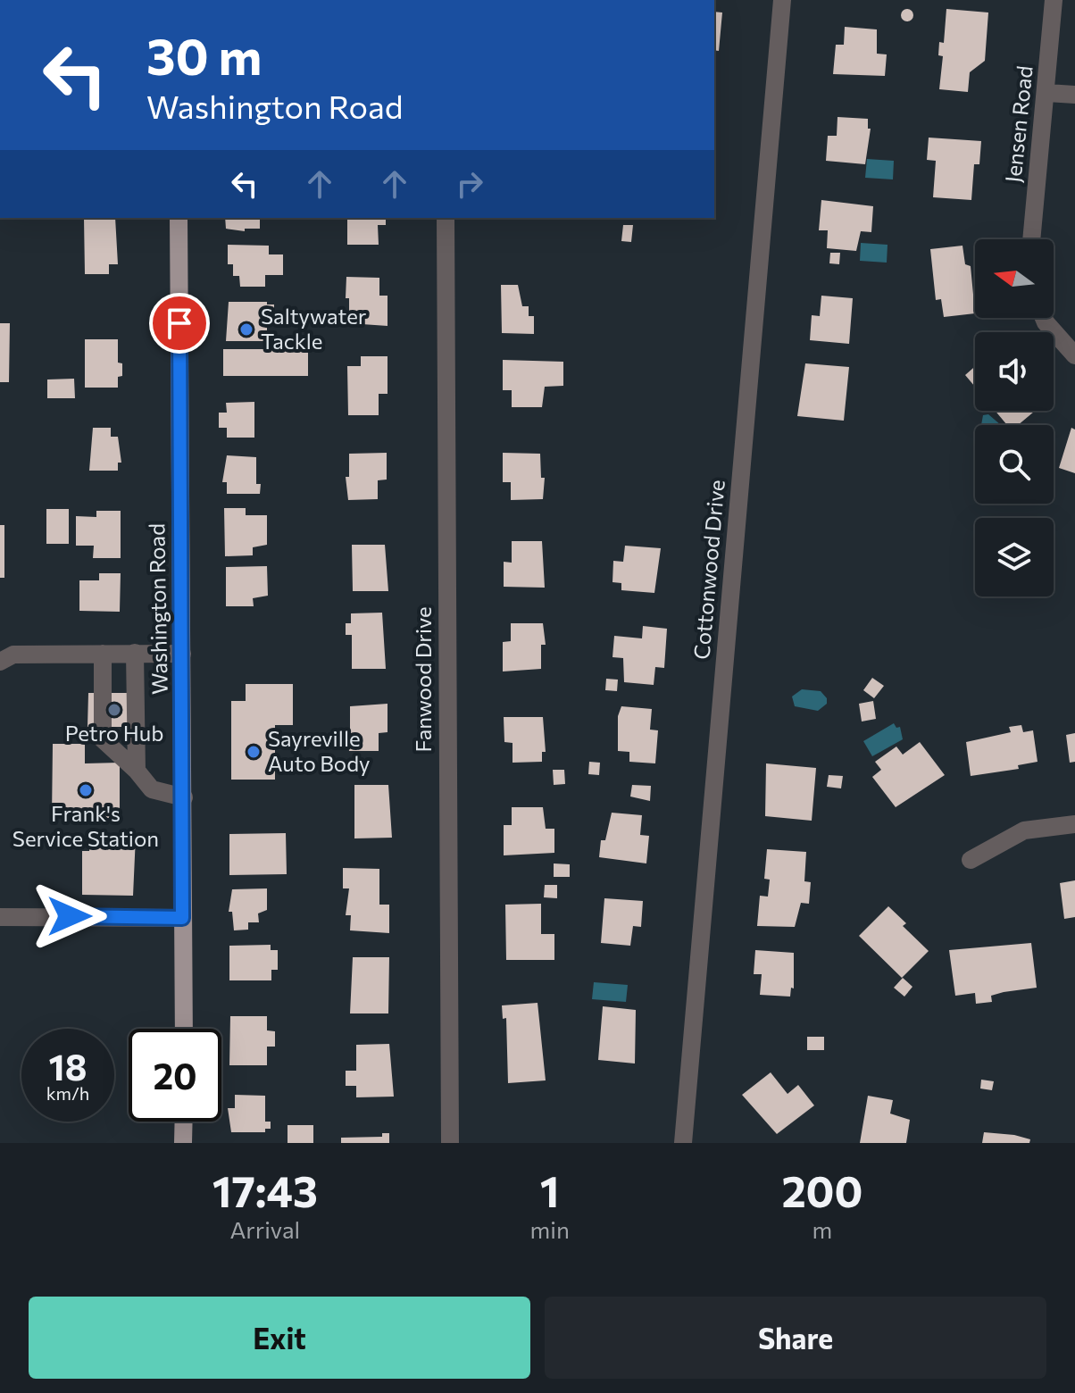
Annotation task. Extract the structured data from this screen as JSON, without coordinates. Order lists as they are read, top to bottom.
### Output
{
  "streets": {
    "main road": ["Washington Road"],
    "street": ["Jensen Road", "Cottonwood Drive", "Fanwood Drive"]
  },
  "places": [
    "Saltywater Tackle",
    "Petro Hub",
    "Sayreville Auto Body",
    "Frank's Service Station"
  ],
  "north": "left",
  "page": {
    "turn": ["30 m", "Washington Road"],
    "speed": "18 km/h",
    "limit": "20",
    "eta": [
      "17:43",
      "Arrival",
      "1",
      "min",
      "200",
      "m"
    ],
    "buttons": ["Exit", "Share"]
  }
}
